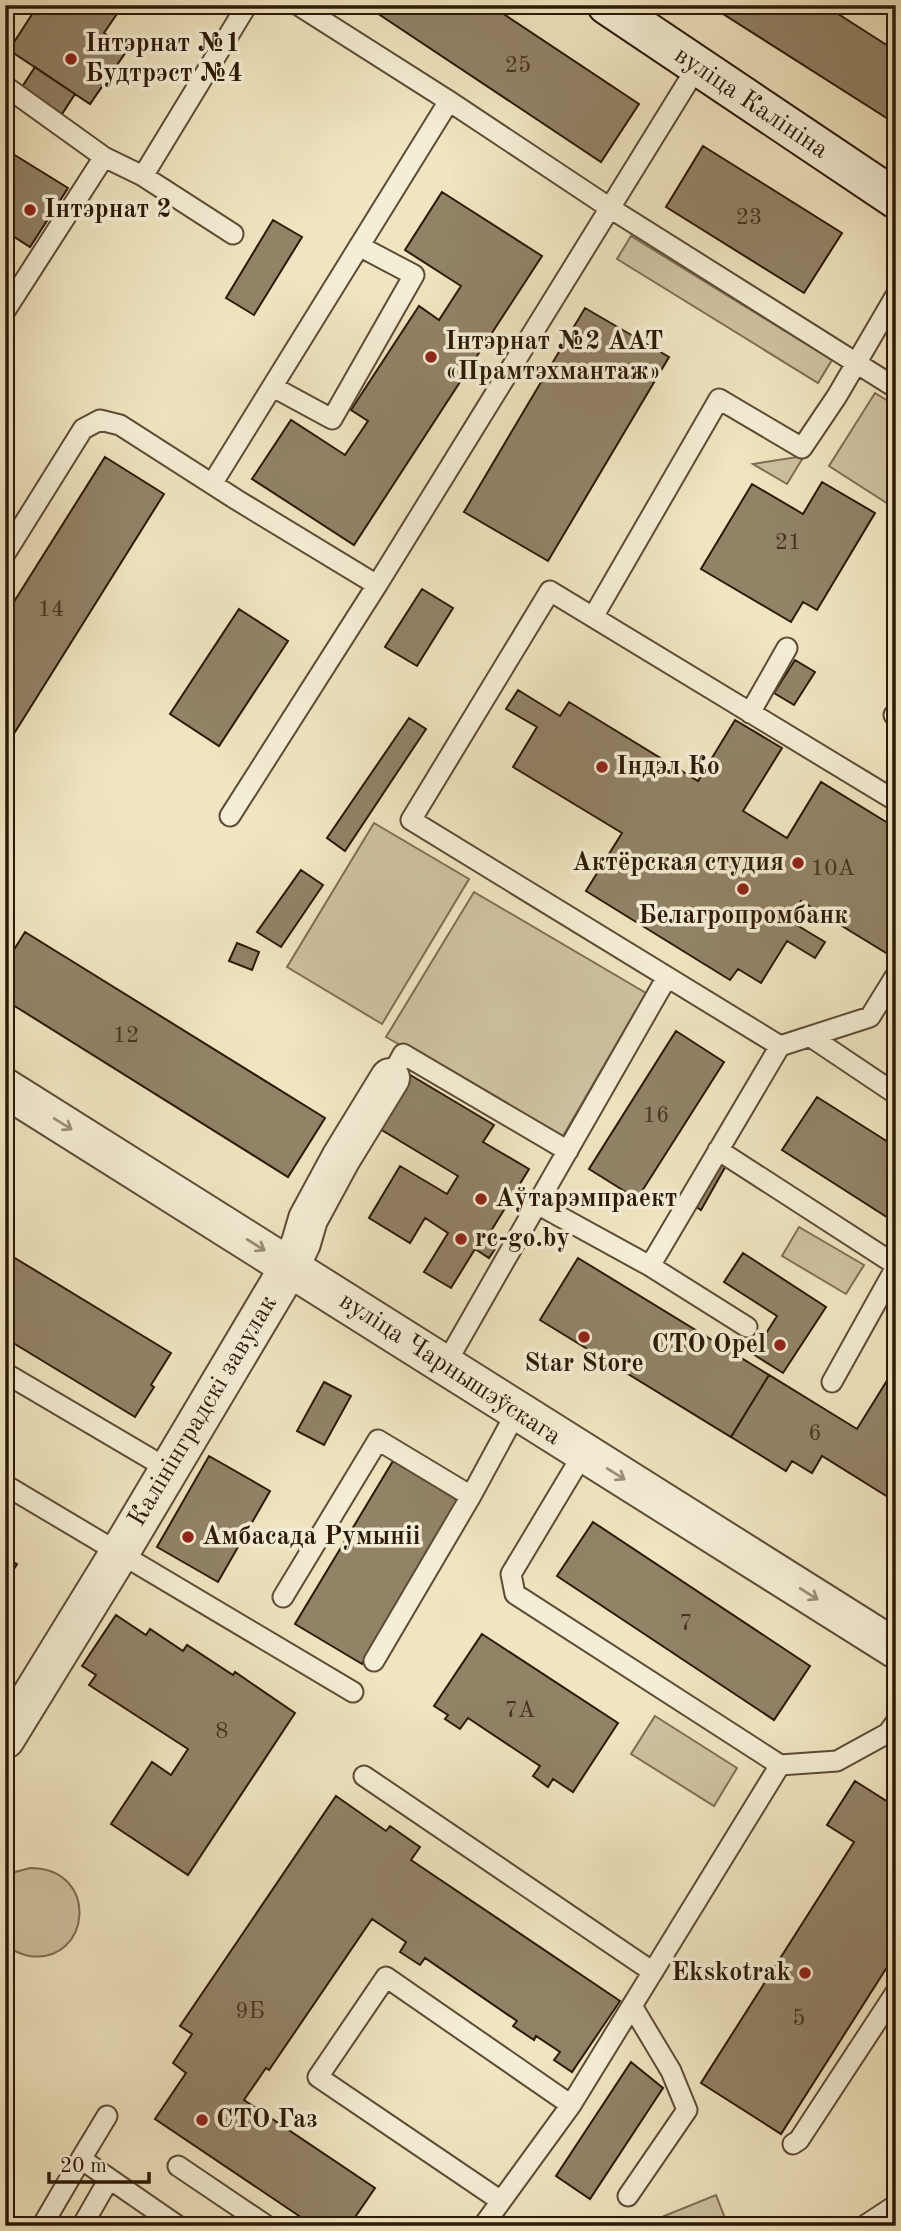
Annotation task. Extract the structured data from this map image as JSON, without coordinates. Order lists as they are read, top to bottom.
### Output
{
  "streets": {
    "street": ["вуліца Калініна", "вуліца Чарнышэўскага", "Калінінградскі завулак"]
  },
  "crossings": [
    ["вуліца Чарнышэўскага", "Калінінградскі завулак"]
  ],
  "one_way": ["вуліца Чарнышэўскага"],
  "places": [
    "Інтэрнат №1 Будтрэст №4",
    "Інтэрнат 2",
    "Інтэрнат №2 ААТ «Прамтэхмантаж»",
    "Індэл Ко",
    "Актёрская студия",
    "Белагропромбанк",
    "Аўтарэмпраект",
    "rc-go.by",
    "Star Store",
    "СТО Opel",
    "Амбасада Румыніі",
    "Ekskotrak",
    "СТО Газ"
  ],
  "house_numbers": [
    "25",
    "23",
    "21",
    "14",
    "10А",
    "12",
    "16",
    "6",
    "7",
    "7А",
    "8",
    "9Б",
    "5"
  ],
  "scale_bar": "20 m"
}
